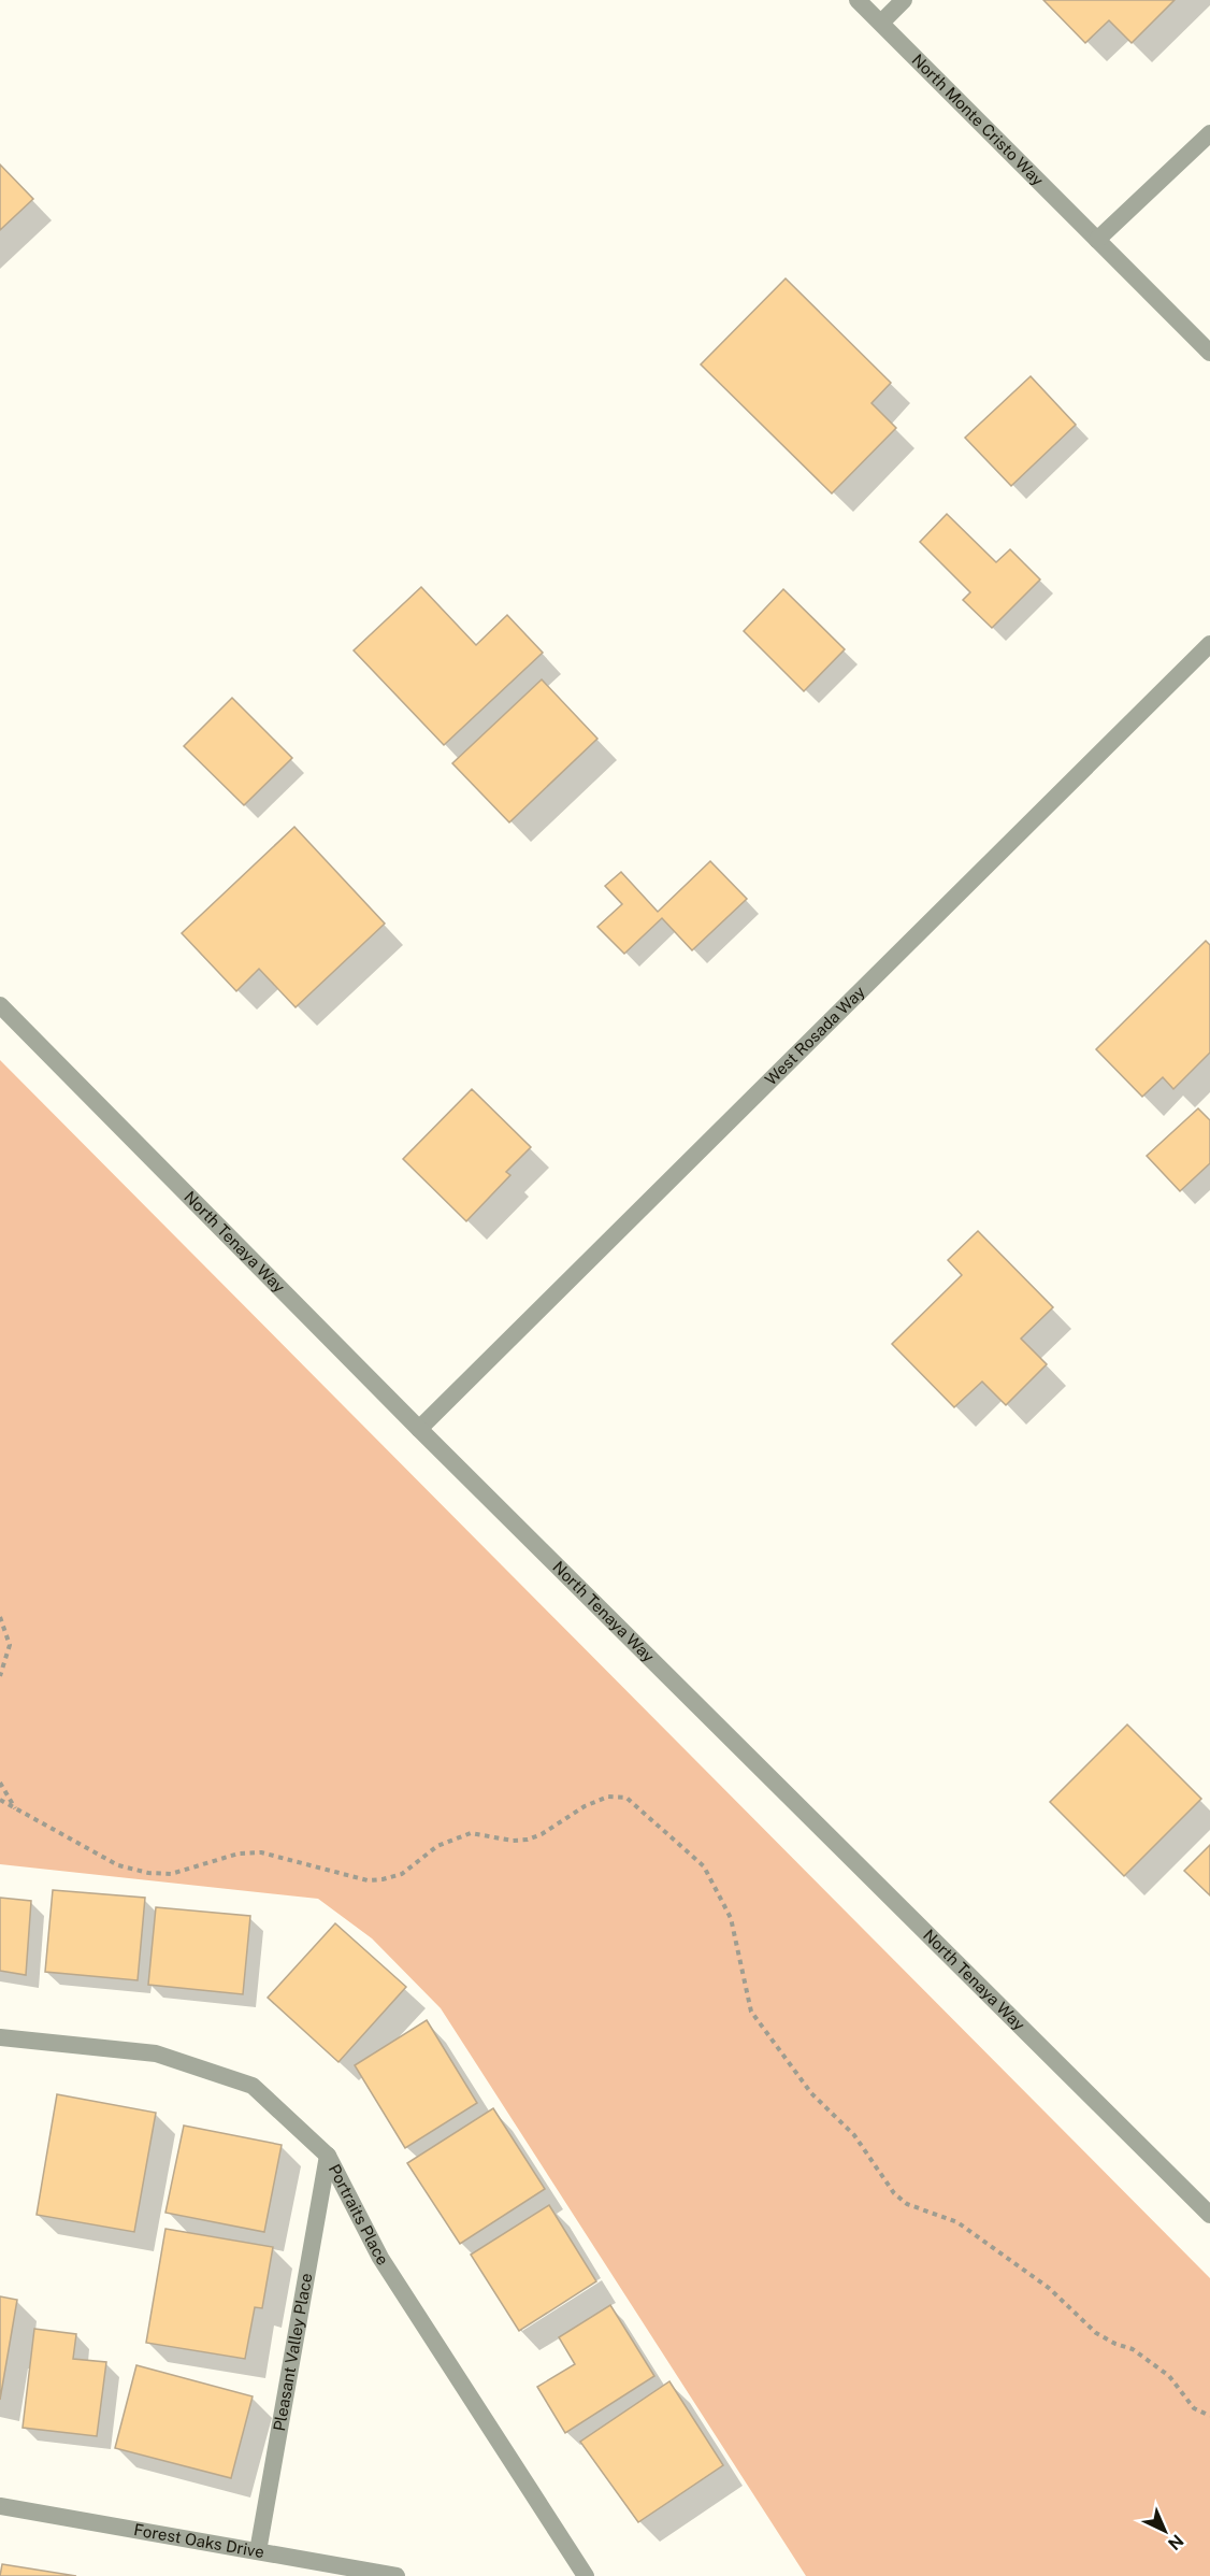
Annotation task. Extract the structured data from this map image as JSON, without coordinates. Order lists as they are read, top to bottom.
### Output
{
  "streets": {
    "street": [
      "North Monte Cristo Way",
      "West Rosada Way",
      "North Tenaya Way",
      "Portraits Place",
      "Pleasant Valley Place",
      "Forest Oaks Drive"
    ]
  },
  "crossings": [
    ["West Rosada Way", "North Tenaya Way"],
    ["Portraits Place", "Pleasant Valley Place"],
    ["Pleasant Valley Place", "Forest Oaks Drive"]
  ],
  "north": "bottom right"
}
